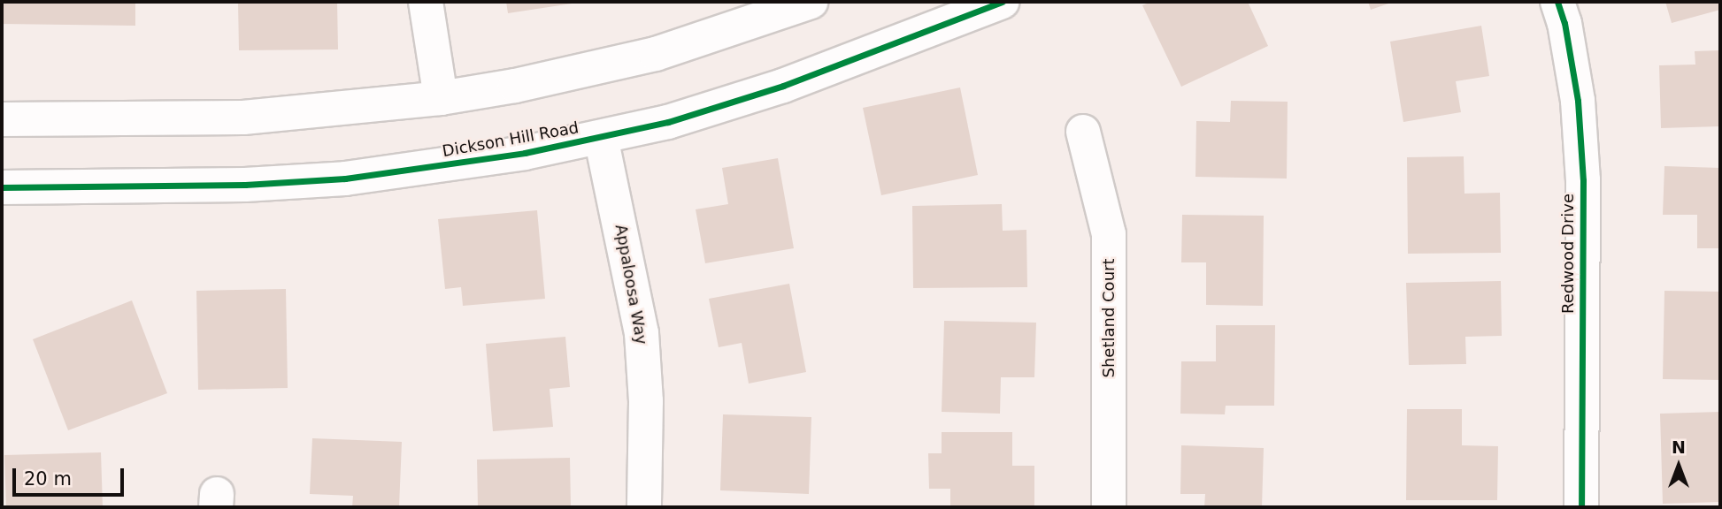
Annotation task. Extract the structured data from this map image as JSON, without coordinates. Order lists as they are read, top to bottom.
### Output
{
  "streets": {
    "street": [
      "Dickson Hill Road",
      "Redwood Drive",
      "Appaloosa Way",
      "Shetland Court"
    ]
  },
  "crossings": [
    ["Dickson Hill Road", "Appaloosa Way"]
  ],
  "scale_bar": "20 m",
  "north": "top"
}
